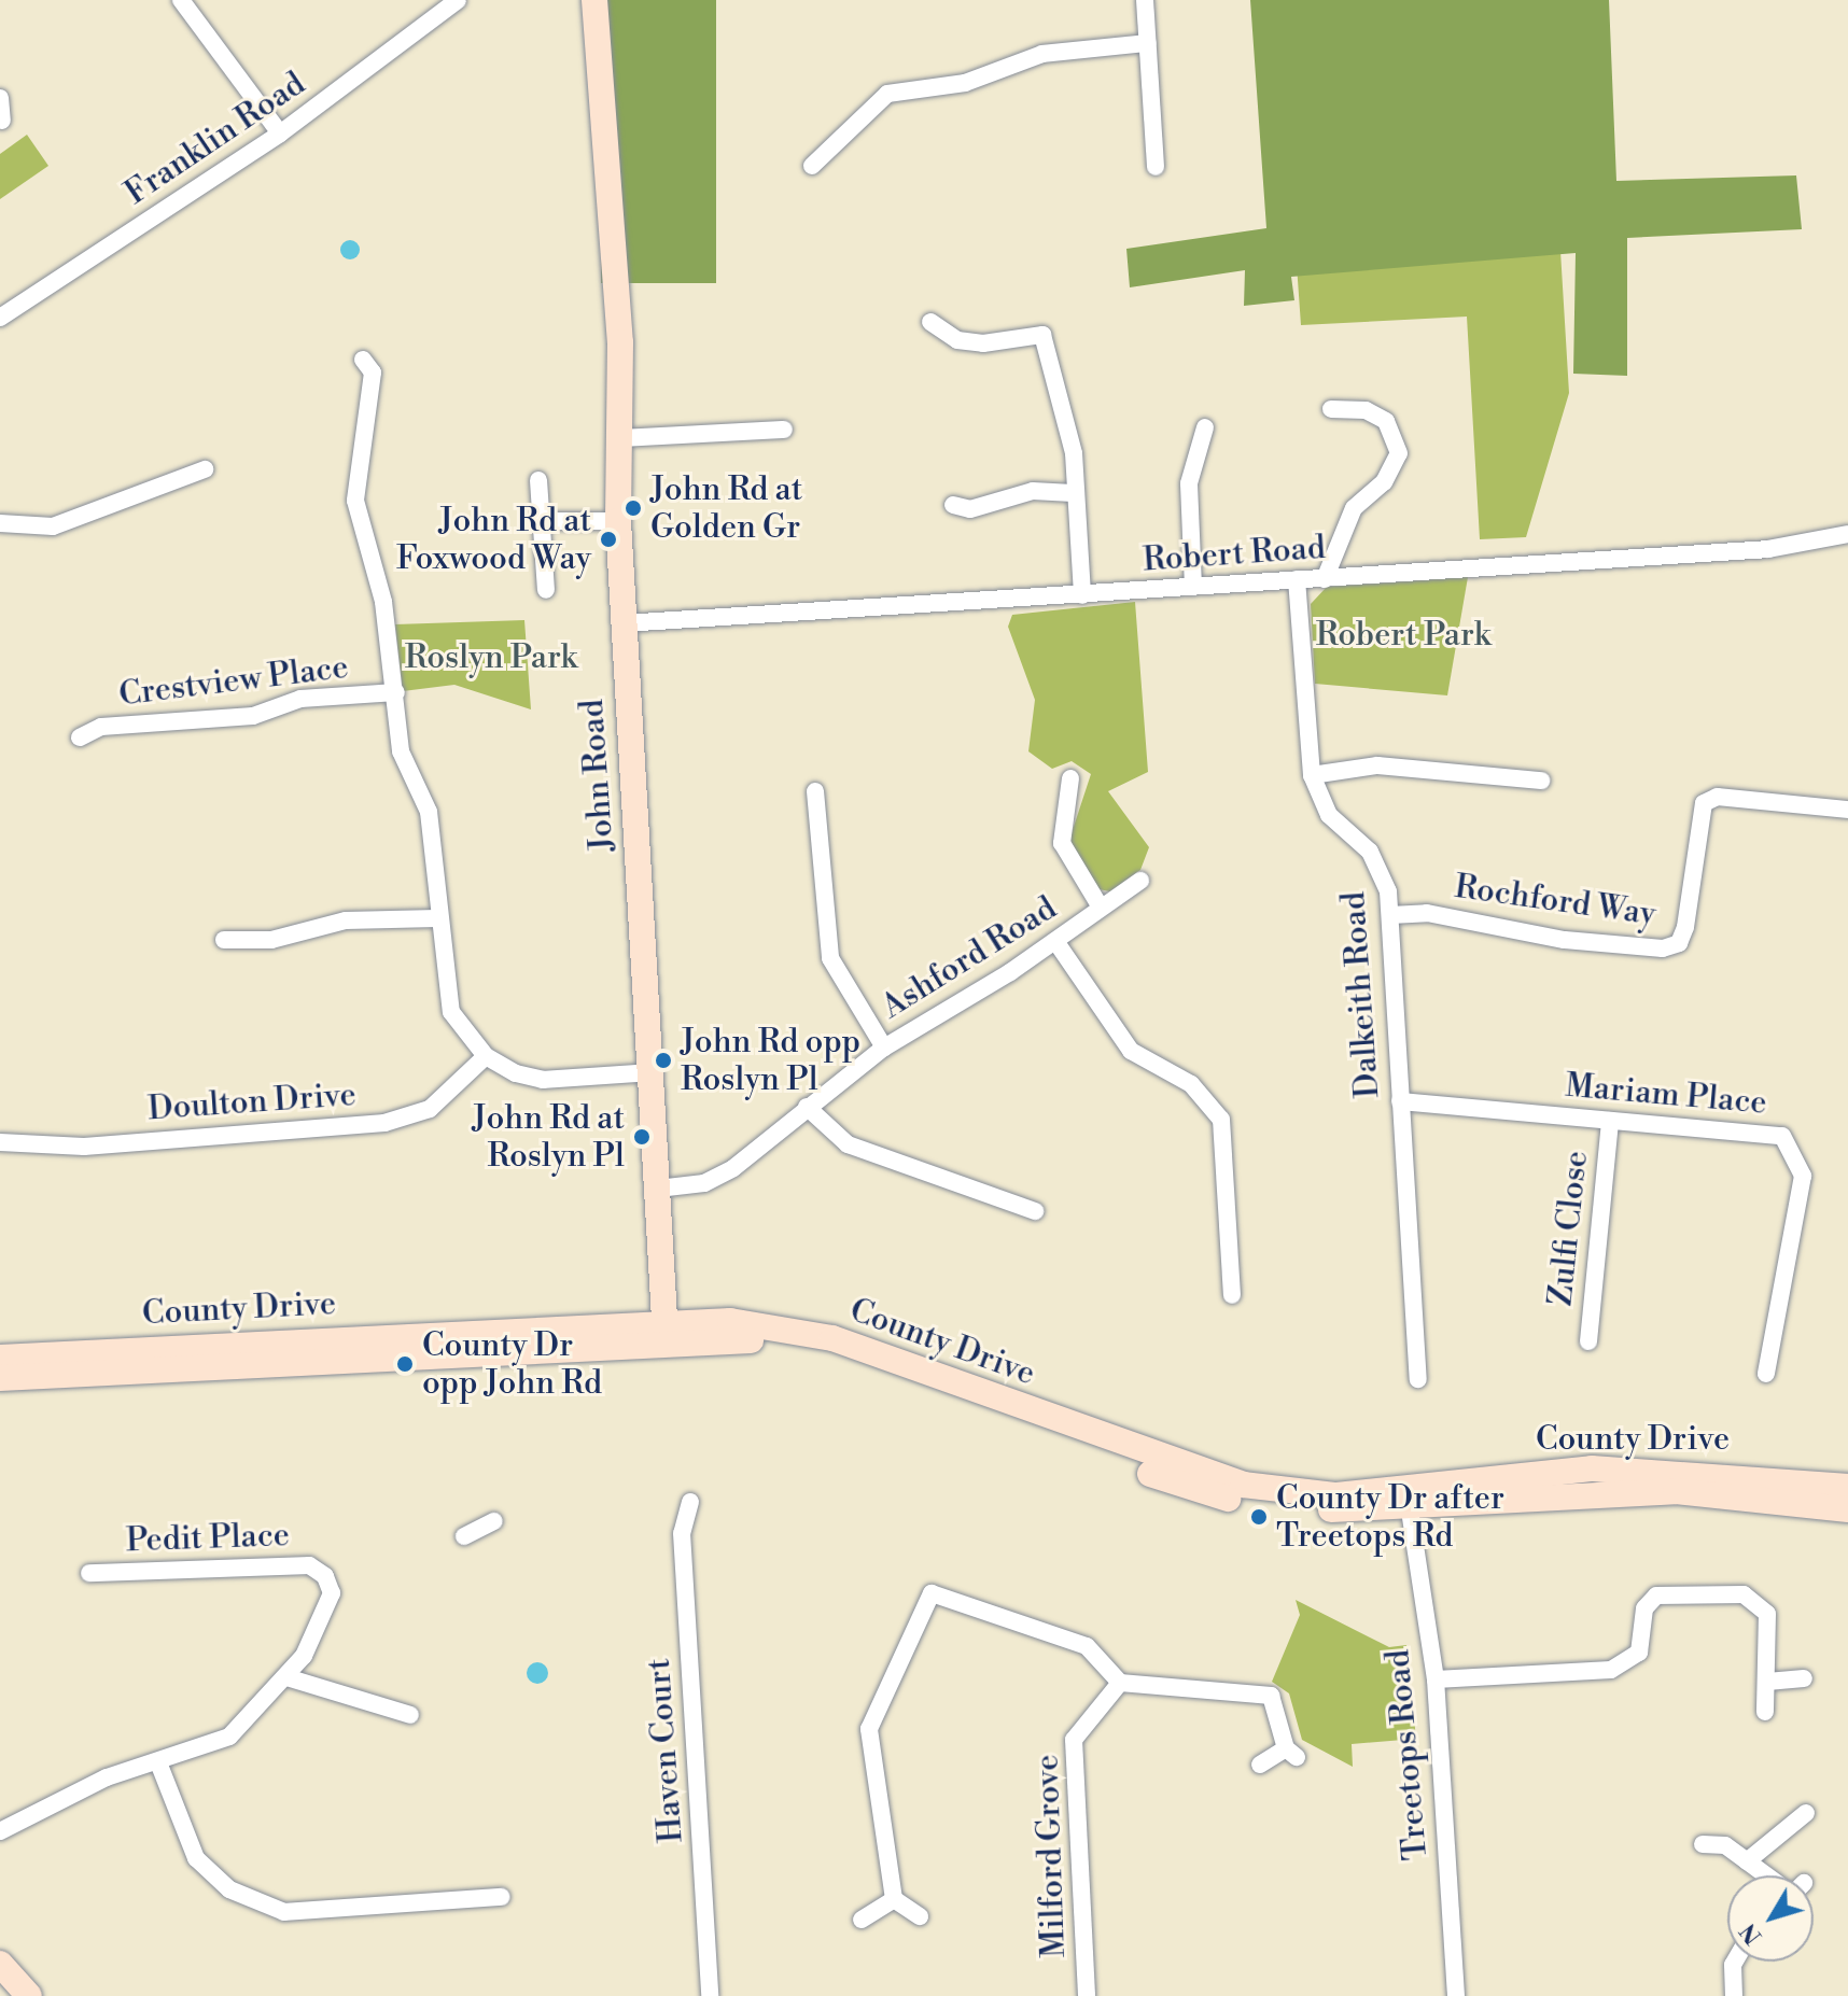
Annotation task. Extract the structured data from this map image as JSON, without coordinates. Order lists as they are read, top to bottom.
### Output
{
  "streets": {
    "main road": ["John Road", "County Drive"],
    "street": [
      "Franklin Road",
      "Robert Road",
      "Crestview Place",
      "Rochford Way",
      "Ashford Road",
      "Dalkeith Road",
      "Mariam Place",
      "Doulton Drive",
      "Zulfi Close",
      "Pedit Place",
      "Haven Court",
      "Treetops Road",
      "Milford Grove"
    ]
  },
  "crossings": [
    ["Robert Road", "John Road"],
    ["Robert Road", "Dalkeith Road"],
    ["John Road", "Ashford Road"],
    ["John Road", "County Drive"],
    ["Rochford Way", "Dalkeith Road"],
    ["Dalkeith Road", "Mariam Place"],
    ["Mariam Place", "Zulfi Close"],
    ["County Drive", "Treetops Road"]
  ],
  "parks": ["Robert Park", "Roslyn Park"],
  "places": [
    "John Rd at Golden Gr",
    "John Rd at Foxwood Way",
    "John Rd opp Roslyn Pl",
    "John Rd at Roslyn Pl",
    "County Dr opp John Rd",
    "County Dr after Treetops Rd"
  ],
  "north": "bottom left"
}
